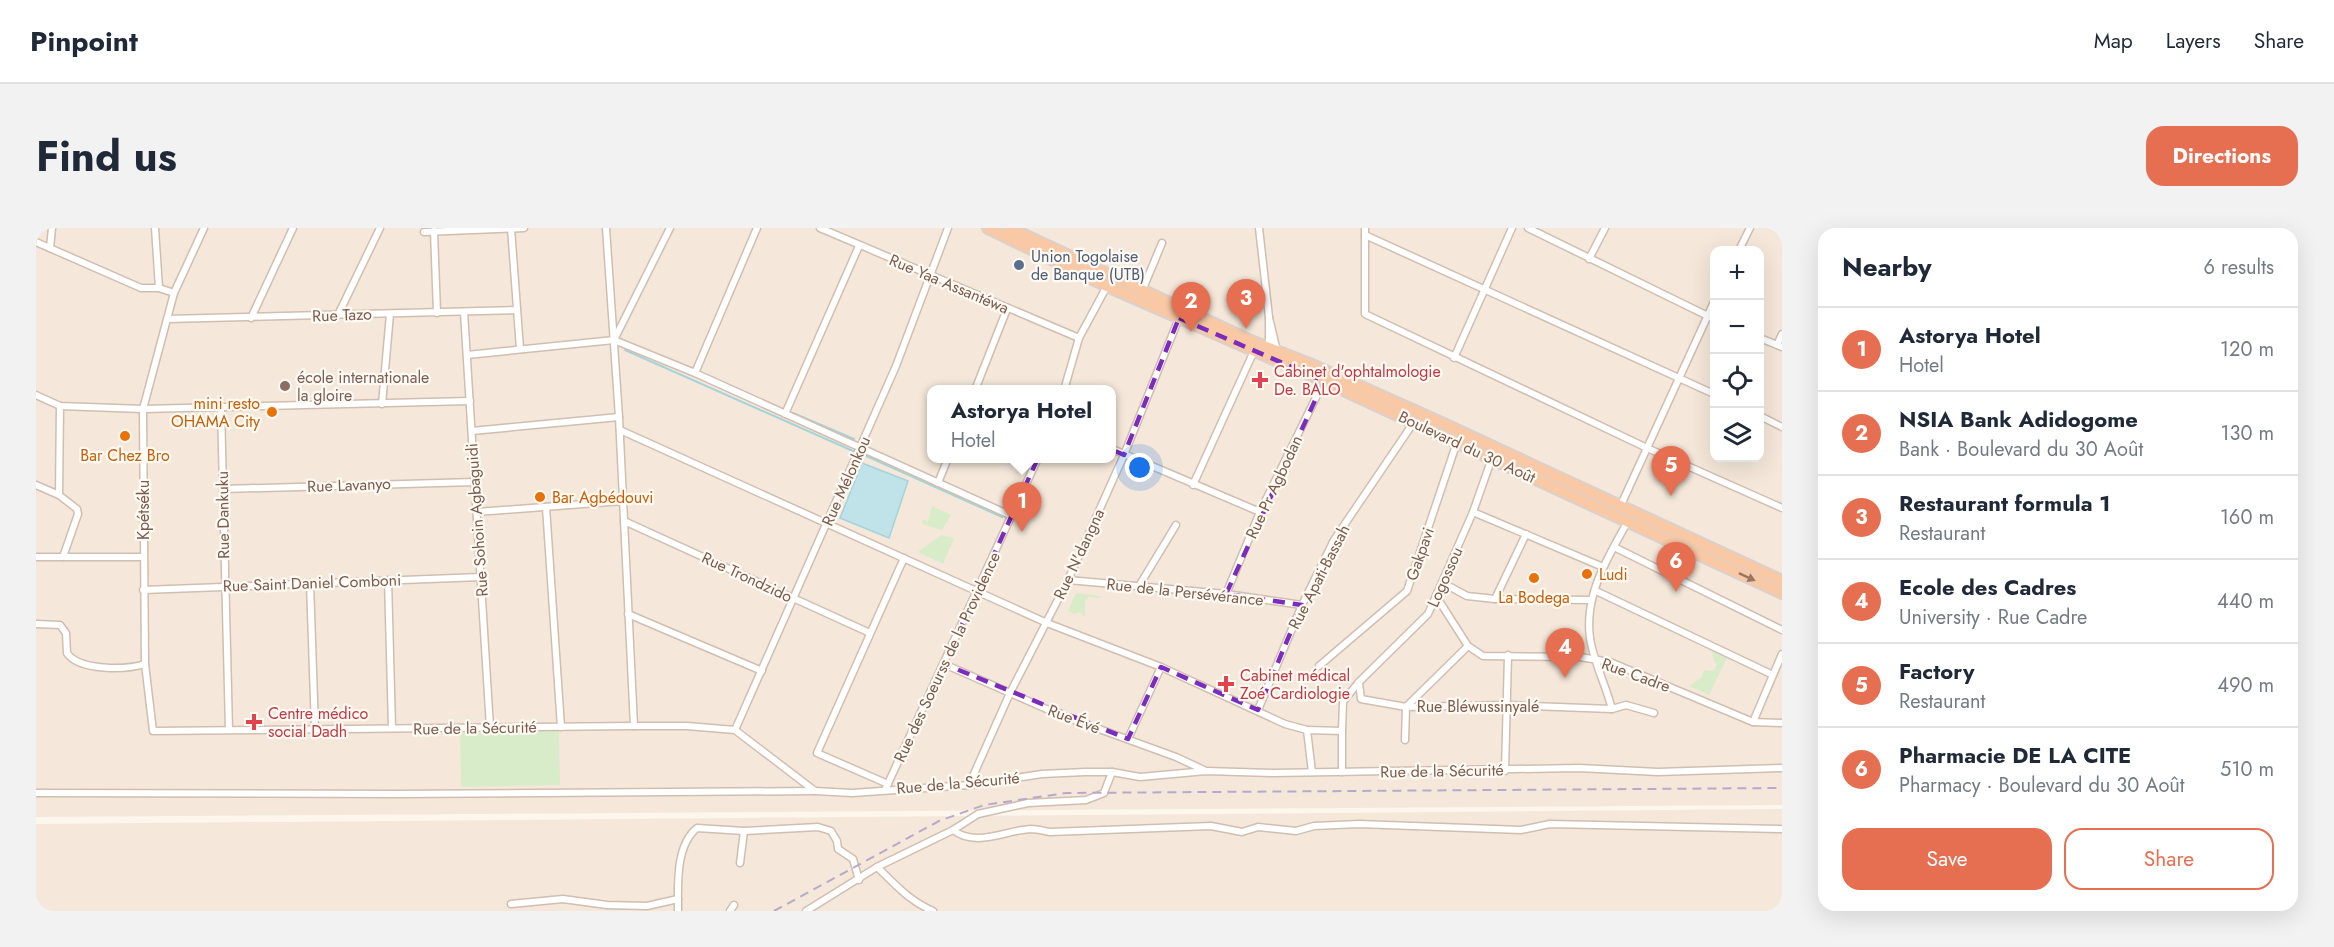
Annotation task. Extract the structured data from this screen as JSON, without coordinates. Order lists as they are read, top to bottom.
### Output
{
  "streets": {
    "highway": ["Boulevard du 30 Août"],
    "street": [
      "Rue Yaa Assantéwa",
      "Rue Tazo",
      "Rue Mélonkou",
      "Rue Lavanyo",
      "Rue Pr Agbodan",
      "Kpétséku",
      "Rue Dankuku",
      "Rue Sohoin Agbaguidi",
      "Rue N'dangna",
      "Gakpavi",
      "Rue Trondzido",
      "Rue Apati-Bassah",
      "Logossou",
      "Rue Saint Daniel Comboni",
      "Rue de la Persévérance",
      "Rue des Soeurss de la Providence",
      "Rue Cadre",
      "Rue Bléwussinyalé",
      "Rue Évé",
      "Rue de la Sécurité"
    ]
  },
  "crossings": [
    ["Rue Yaa Assantéwa", "Rue Mélonkou"],
    ["Rue Tazo", "Kpétséku"],
    ["Rue Tazo", "Rue Sohoin Agbaguidi"],
    ["Boulevard du 30 Août", "Rue Pr Agbodan"],
    ["Boulevard du 30 Août", "Rue N'dangna"],
    ["Boulevard du 30 Août", "Gakpavi"],
    ["Boulevard du 30 Août", "Rue Apati-Bassah"],
    ["Boulevard du 30 Août", "Logossou"],
    ["Rue Mélonkou", "Rue Trondzido"],
    ["Rue Mélonkou", "Rue de la Sécurité"],
    ["Rue Lavanyo", "Rue Dankuku"],
    ["Rue Lavanyo", "Rue Sohoin Agbaguidi"],
    ["Rue Pr Agbodan", "Rue de la Persévérance"],
    ["Kpétséku", "Rue Saint Daniel Comboni"],
    ["Kpétséku", "Rue de la Sécurité"],
    ["Rue Dankuku", "Rue Saint Daniel Comboni"],
    ["Rue Dankuku", "Rue de la Sécurité"],
    ["Rue Sohoin Agbaguidi", "Rue Saint Daniel Comboni"],
    ["Rue Sohoin Agbaguidi", "Rue de la Sécurité"],
    ["Rue N'dangna", "Rue de la Persévérance"],
    ["Rue N'dangna", "Rue Évé"],
    ["Rue N'dangna", "Rue de la Sécurité"],
    ["Rue Apati-Bassah", "Rue de la Persévérance"],
    ["Logossou", "Rue Bléwussinyalé"],
    ["Rue des Soeurss de la Providence", "Rue Évé"],
    ["Rue des Soeurss de la Providence", "Rue de la Sécurité"],
    ["Rue Évé", "Rue de la Sécurité"]
  ],
  "places": {
    "other": [
      "Union Togolaise de Banque (UTB)",
      "école internationale la gloire",
      "mini resto OHAMA City",
      "Bar Chez Bro",
      "Bar Agbédouvi",
      "Ludi",
      "La Bodega"
    ],
    "health": ["Cabinet d'ophtalmologie De. BALO", "Cabinet médical Zoé Cardiologie", "Centre médico social Dadh"]
  },
  "page": {
    "header": "Pinpoint",
    "nav": ["Map", "Layers", "Share"],
    "title": "Find us",
    "buttons": [
      "Directions",
      ["Save", "Share"]
    ],
    "heading": ["Nearby", "6 results"],
    "map_buttons": ["+", "−"],
    "pins": [
      "3",
      "2",
      "5",
      "1",
      "6",
      "4"
    ],
    "list": [
      {
        "mark": "1",
        "name": "Astorya Hotel",
        "note": "Hotel",
        "value": "120 m"
      },
      {
        "mark": "2",
        "name": "NSIA Bank Adidogome",
        "note": "Bank · Boulevard du 30 Août",
        "value": "130 m"
      },
      {
        "mark": "3",
        "name": "Restaurant formula 1",
        "note": "Restaurant",
        "value": "160 m"
      },
      {
        "mark": "4",
        "name": "Ecole des Cadres",
        "note": "University · Rue Cadre",
        "value": "440 m"
      },
      {
        "mark": "5",
        "name": "Factory",
        "note": "Restaurant",
        "value": "490 m"
      },
      {
        "mark": "6",
        "name": "Pharmacie DE LA CITE",
        "note": "Pharmacy · Boulevard du 30 Août",
        "value": "510 m"
      }
    ],
    "popup": ["Astorya Hotel", "Hotel"]
  }
}
